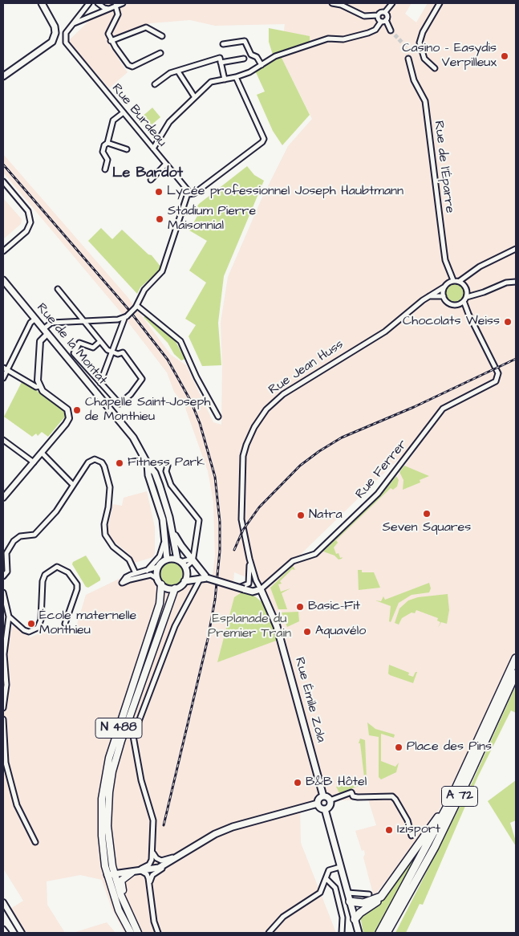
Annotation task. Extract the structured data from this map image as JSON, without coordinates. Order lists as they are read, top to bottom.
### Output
{
  "streets": {
    "highway": ["A 72"],
    "main road": ["Rue de la Montat", "Rue Émile Zola", "N 488"],
    "street": [
      "Rue Burdeau",
      "Rue de l'Éparre",
      "Rue Jean Huss",
      "Rue Ferrer"
    ]
  },
  "crossings": [
    ["Rue de l'Éparre", "Rue Jean Huss"],
    ["Rue de la Montat", "N 488"],
    ["Rue Jean Huss", "Rue Ferrer"],
    ["Rue Jean Huss", "Rue Émile Zola"],
    ["Rue Ferrer", "Rue Émile Zola"]
  ],
  "districts": ["Le Bardot"],
  "parks": ["Esplanade du Premier Train"],
  "places": [
    "Casino - Easydis Verpilleux",
    "Lycée professionnel Joseph Haubtmann",
    "Stadium Pierre Maisonnial",
    "Chocolats Weiss",
    "Chapelle Saint-Joseph de Monthieu",
    "Fitness Park",
    "Seven Squares",
    "Natra",
    "Basic-Fit",
    "École maternelle Monthieu",
    "Aquavélo",
    "Place des Pins",
    "B&B Hôtel",
    "Izisport"
  ]
}
